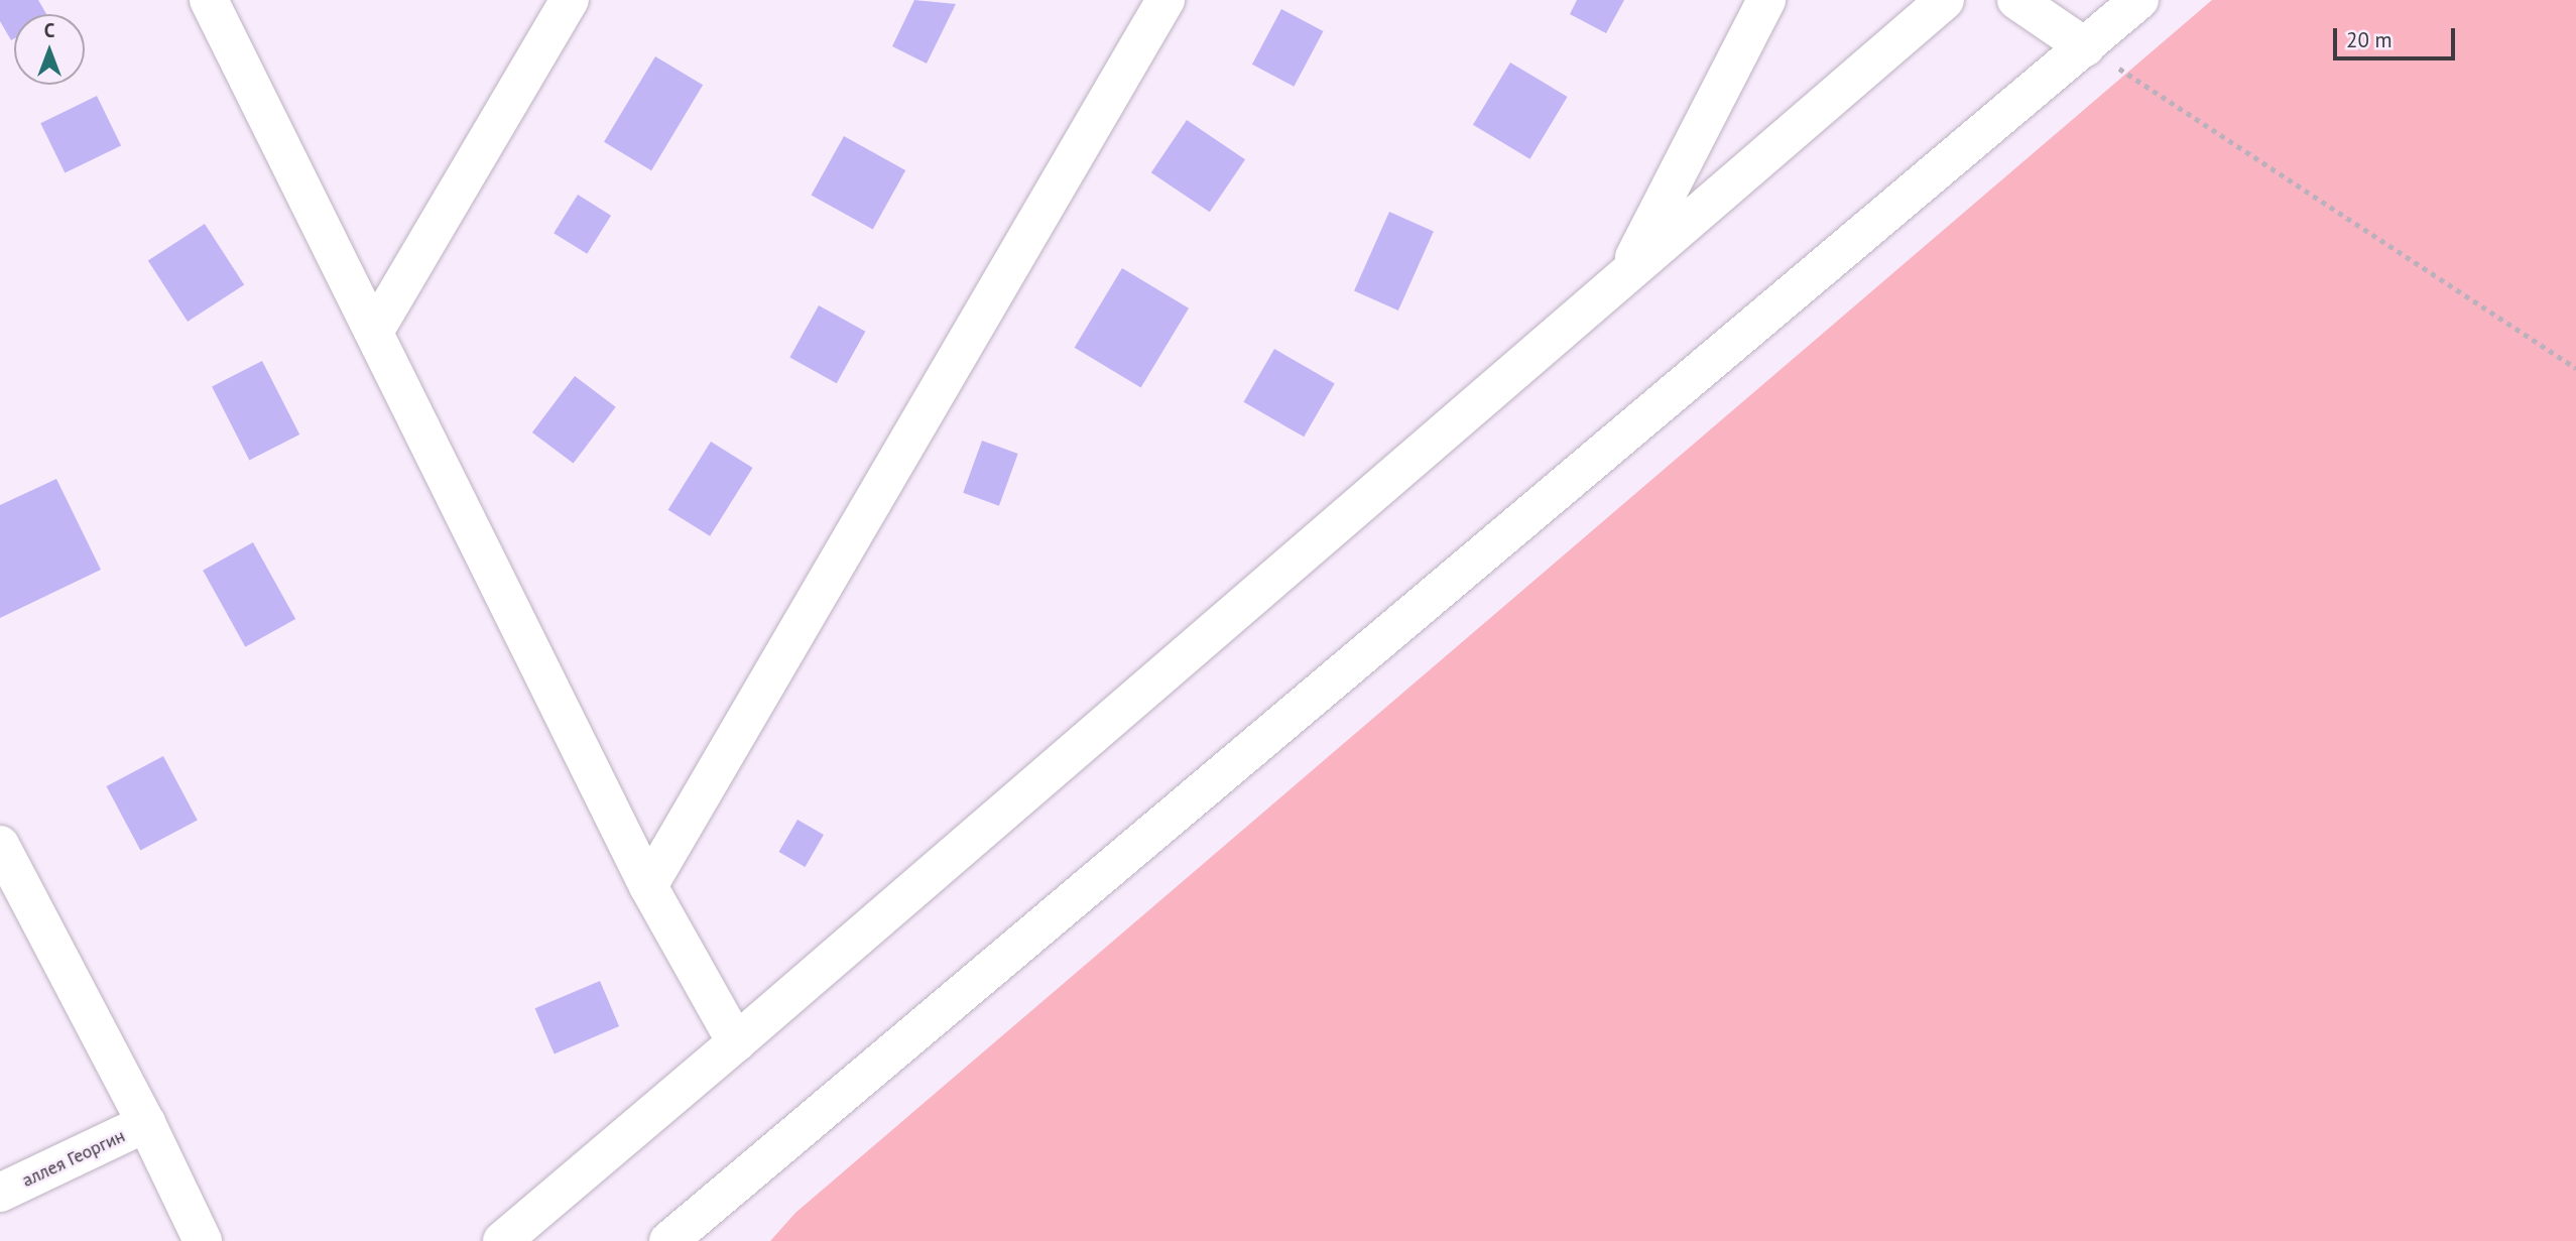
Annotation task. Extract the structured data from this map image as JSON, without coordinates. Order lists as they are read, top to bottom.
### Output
{
  "streets": {
    "street": ["аллея Георгин"]
  },
  "scale_bar": "20 m",
  "north": "top"
}
